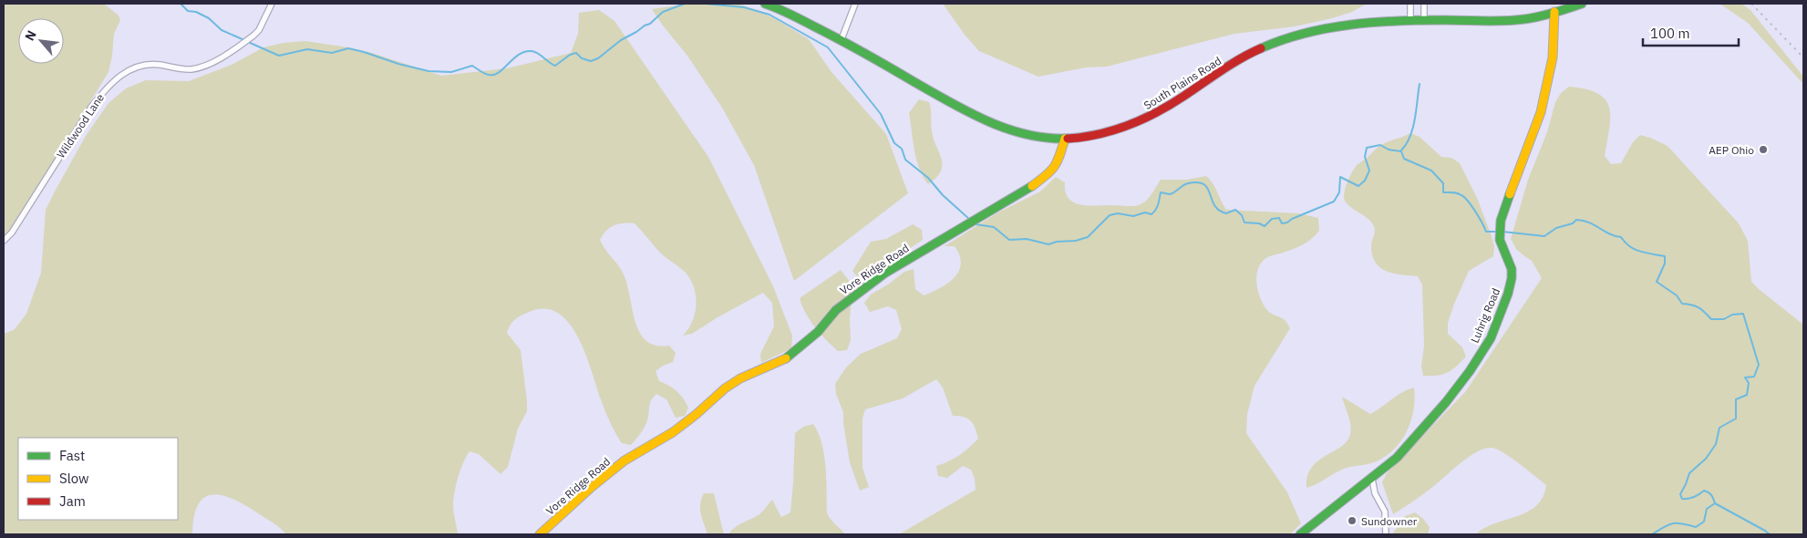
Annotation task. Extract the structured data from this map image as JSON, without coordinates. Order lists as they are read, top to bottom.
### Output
{
  "streets": {
    "street": [
      "South Plains Road",
      "Wildwood Lane",
      "Vore Ridge Road",
      "Luhrig Road"
    ]
  },
  "crossings": [
    ["South Plains Road", "Vore Ridge Road"],
    ["South Plains Road", "Luhrig Road"]
  ],
  "places": ["AEP Ohio", "Sundowner"],
  "legend": ["Fast", "Slow", "Jam"],
  "scale_bar": "100 m",
  "north": "top left"
}
